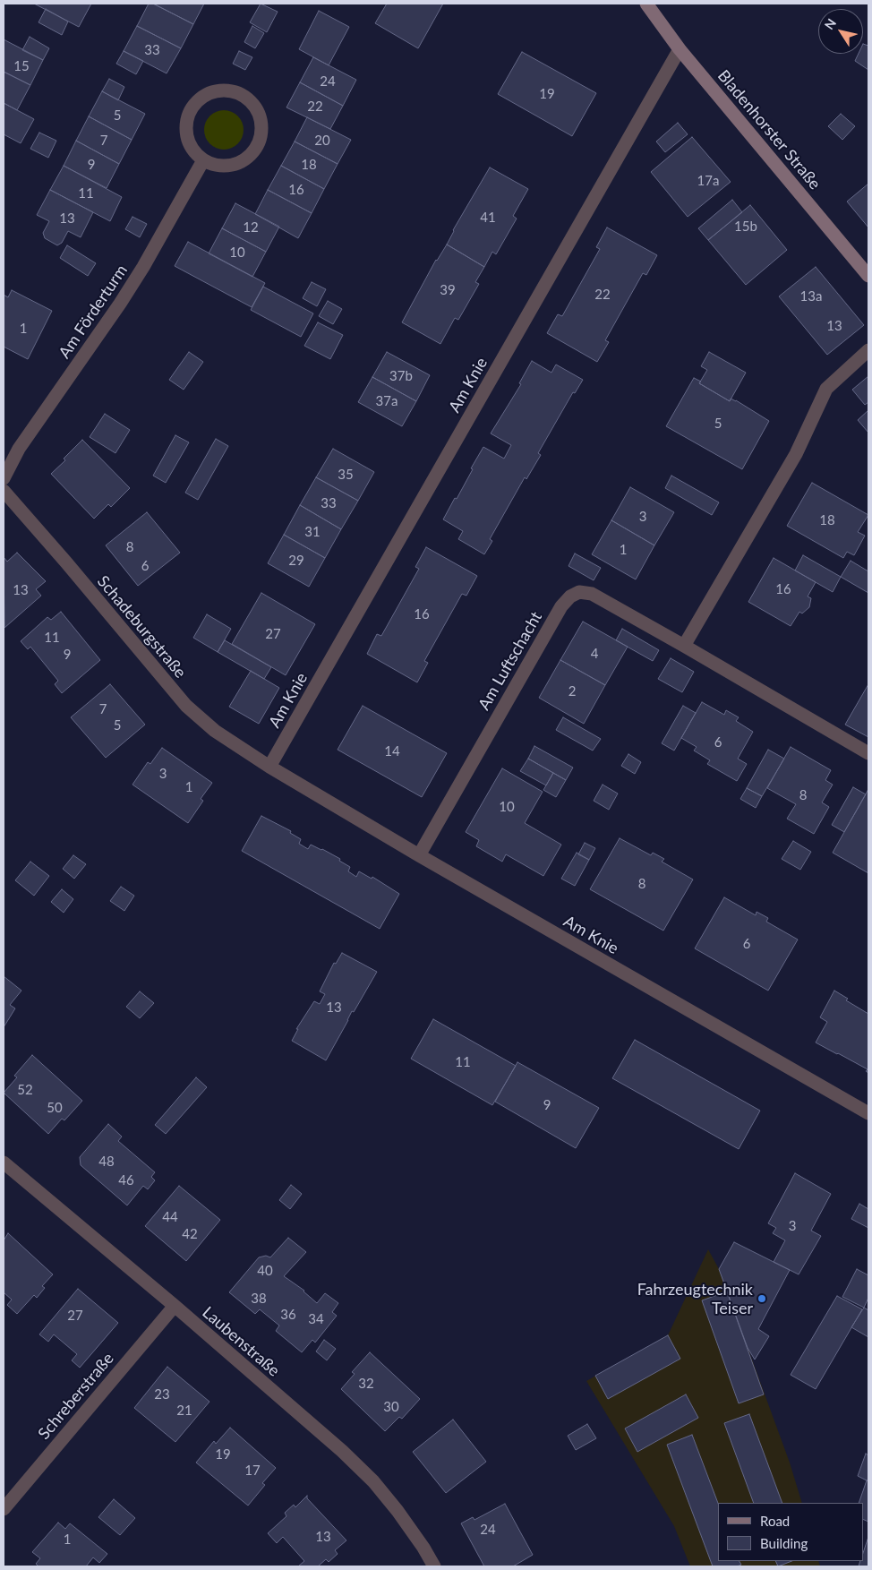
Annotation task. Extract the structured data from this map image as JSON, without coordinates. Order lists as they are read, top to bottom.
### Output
{
  "streets": {
    "street": [
      "Bladenhorster Straße",
      "Am Förderturm",
      "Am Knie",
      "Schadeburgstraße",
      "Am Luftschacht",
      "Laubenstraße",
      "Schreberstraße"
    ]
  },
  "crossings": [
    ["Bladenhorster Straße", "Am Knie"],
    ["Am Knie", "Schadeburgstraße"],
    ["Am Knie", "Am Luftschacht"],
    ["Laubenstraße", "Schreberstraße"]
  ],
  "places": ["Fahrzeugtechnik Teiser"],
  "house_numbers": [
    "33",
    "15",
    "24",
    "19",
    "22",
    "5",
    "7",
    "20",
    "9",
    "18",
    "17a",
    "16",
    "11",
    "41",
    "13",
    "15b",
    "12",
    "10",
    "39",
    "22",
    "13a",
    "13",
    "1",
    "37b",
    "37a",
    "5",
    "35",
    "33",
    "3",
    "18",
    "31",
    "8",
    "1",
    "29",
    "6",
    "16",
    "13",
    "16",
    "27",
    "11",
    "4",
    "9",
    "2",
    "7",
    "5",
    "6",
    "14",
    "3",
    "1",
    "8",
    "10",
    "8",
    "6",
    "13",
    "11",
    "52",
    "9",
    "50",
    "48",
    "46",
    "44",
    "3",
    "42",
    "40",
    "38",
    "36",
    "27",
    "34",
    "32",
    "23",
    "30",
    "21",
    "19",
    "17",
    "24",
    "13",
    "1"
  ],
  "legend": ["Road", "Building"],
  "north": "top left"
}
